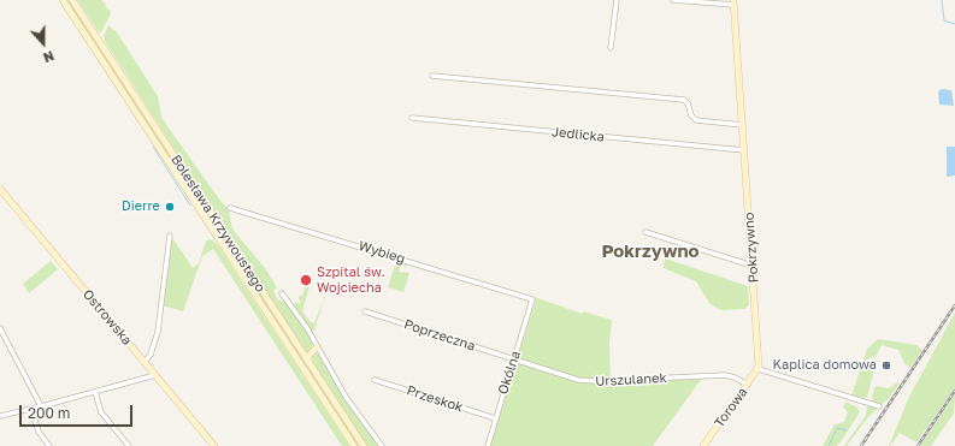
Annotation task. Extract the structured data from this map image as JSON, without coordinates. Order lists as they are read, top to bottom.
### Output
{
  "streets": {
    "main road": [
      "Bolesława Krzywoustego",
      "Pokrzywno",
      "Ostrowska",
      "Torowa"
    ],
    "street": [
      "Jedlicka",
      "Wybieg",
      "Poprzeczna",
      "Okólna",
      "Urszulanek",
      "Przeskok"
    ]
  },
  "crossings": [
    ["Jedlicka", "Pokrzywno"],
    ["Pokrzywno", "Torowa"],
    ["Wybieg", "Okólna"],
    ["Poprzeczna", "Okólna"],
    ["Poprzeczna", "Urszulanek"],
    ["Okólna", "Urszulanek"],
    ["Okólna", "Przeskok"],
    ["Urszulanek", "Torowa"]
  ],
  "districts": ["Pokrzywno"],
  "places": ["Dierre", "Szpital św. Wojciecha", "Kaplica domowa"],
  "scale_bar": "200 m",
  "north": "bottom"
}
